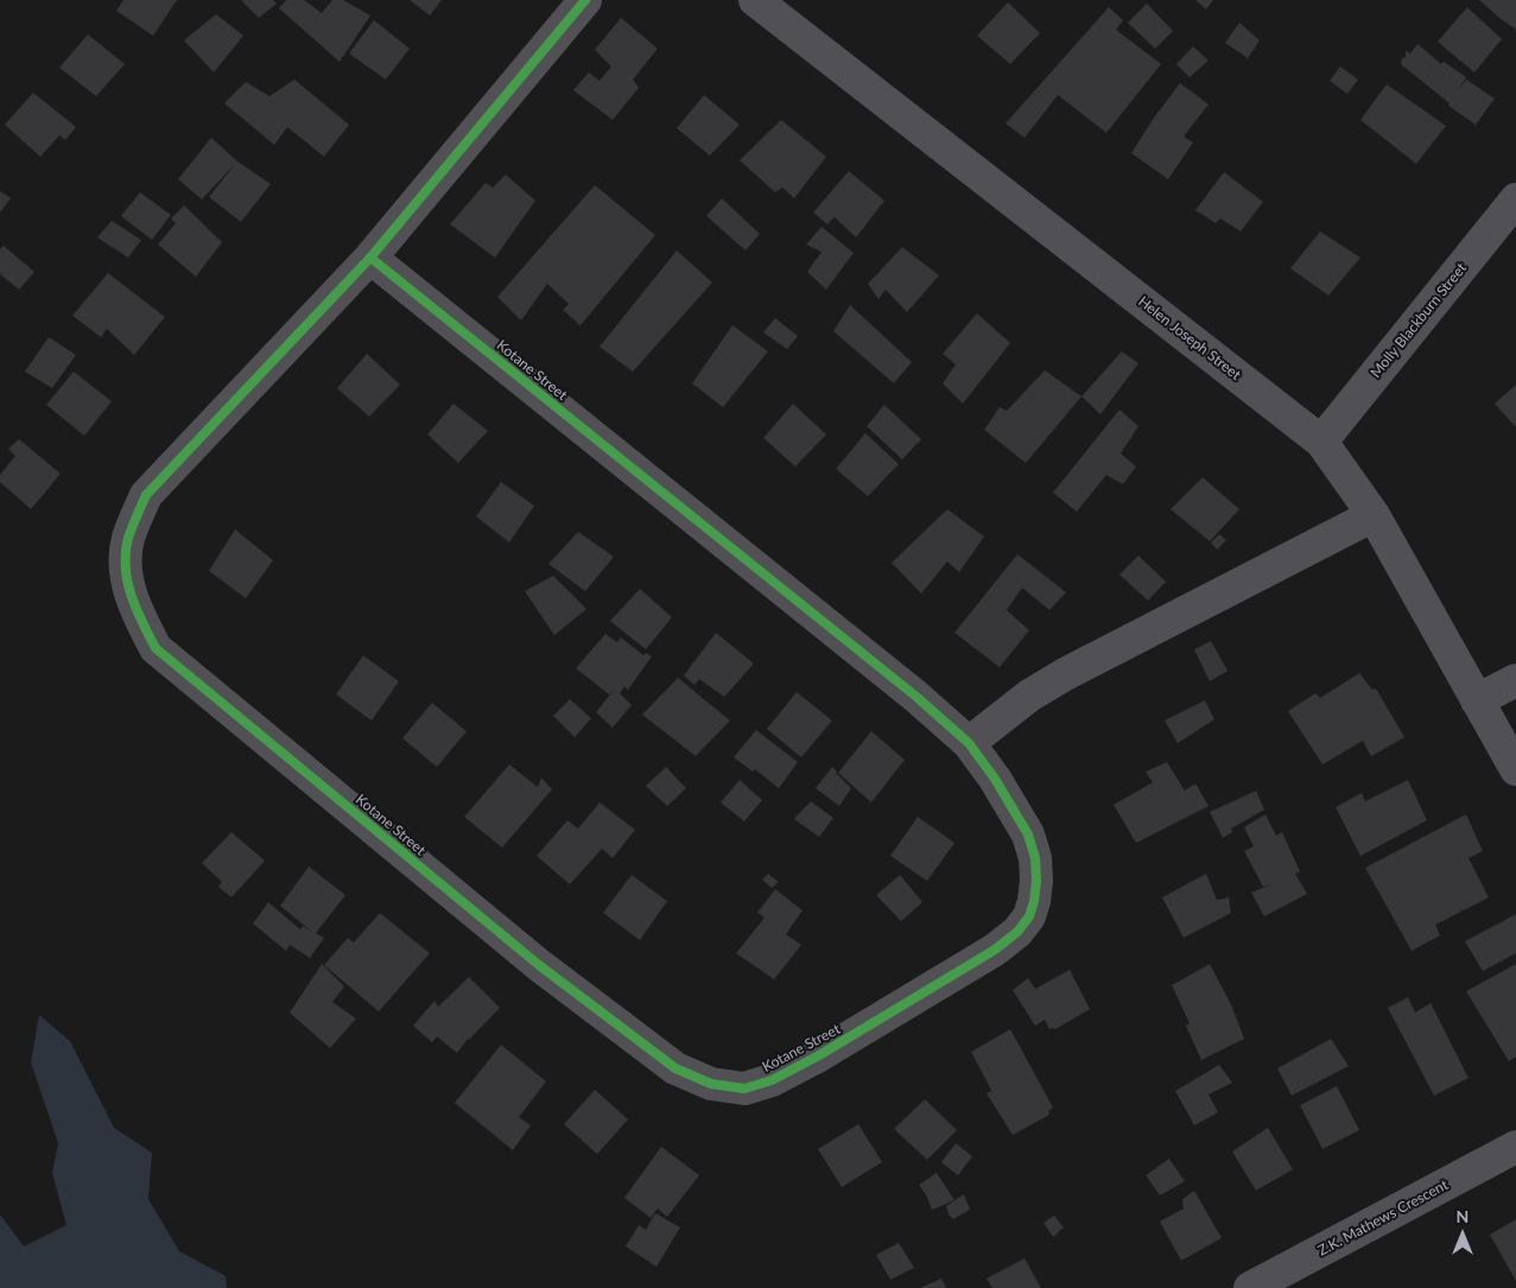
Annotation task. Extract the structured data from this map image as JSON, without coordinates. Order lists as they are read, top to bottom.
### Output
{
  "streets": {
    "street": [
      "Molly Blackburn Street",
      "Helen Joseph Street",
      "Kotane Street",
      "Z.K. Mathews Crescent"
    ]
  },
  "crossings": [
    ["Molly Blackburn Street", "Helen Joseph Street"]
  ],
  "north": "top"
}
